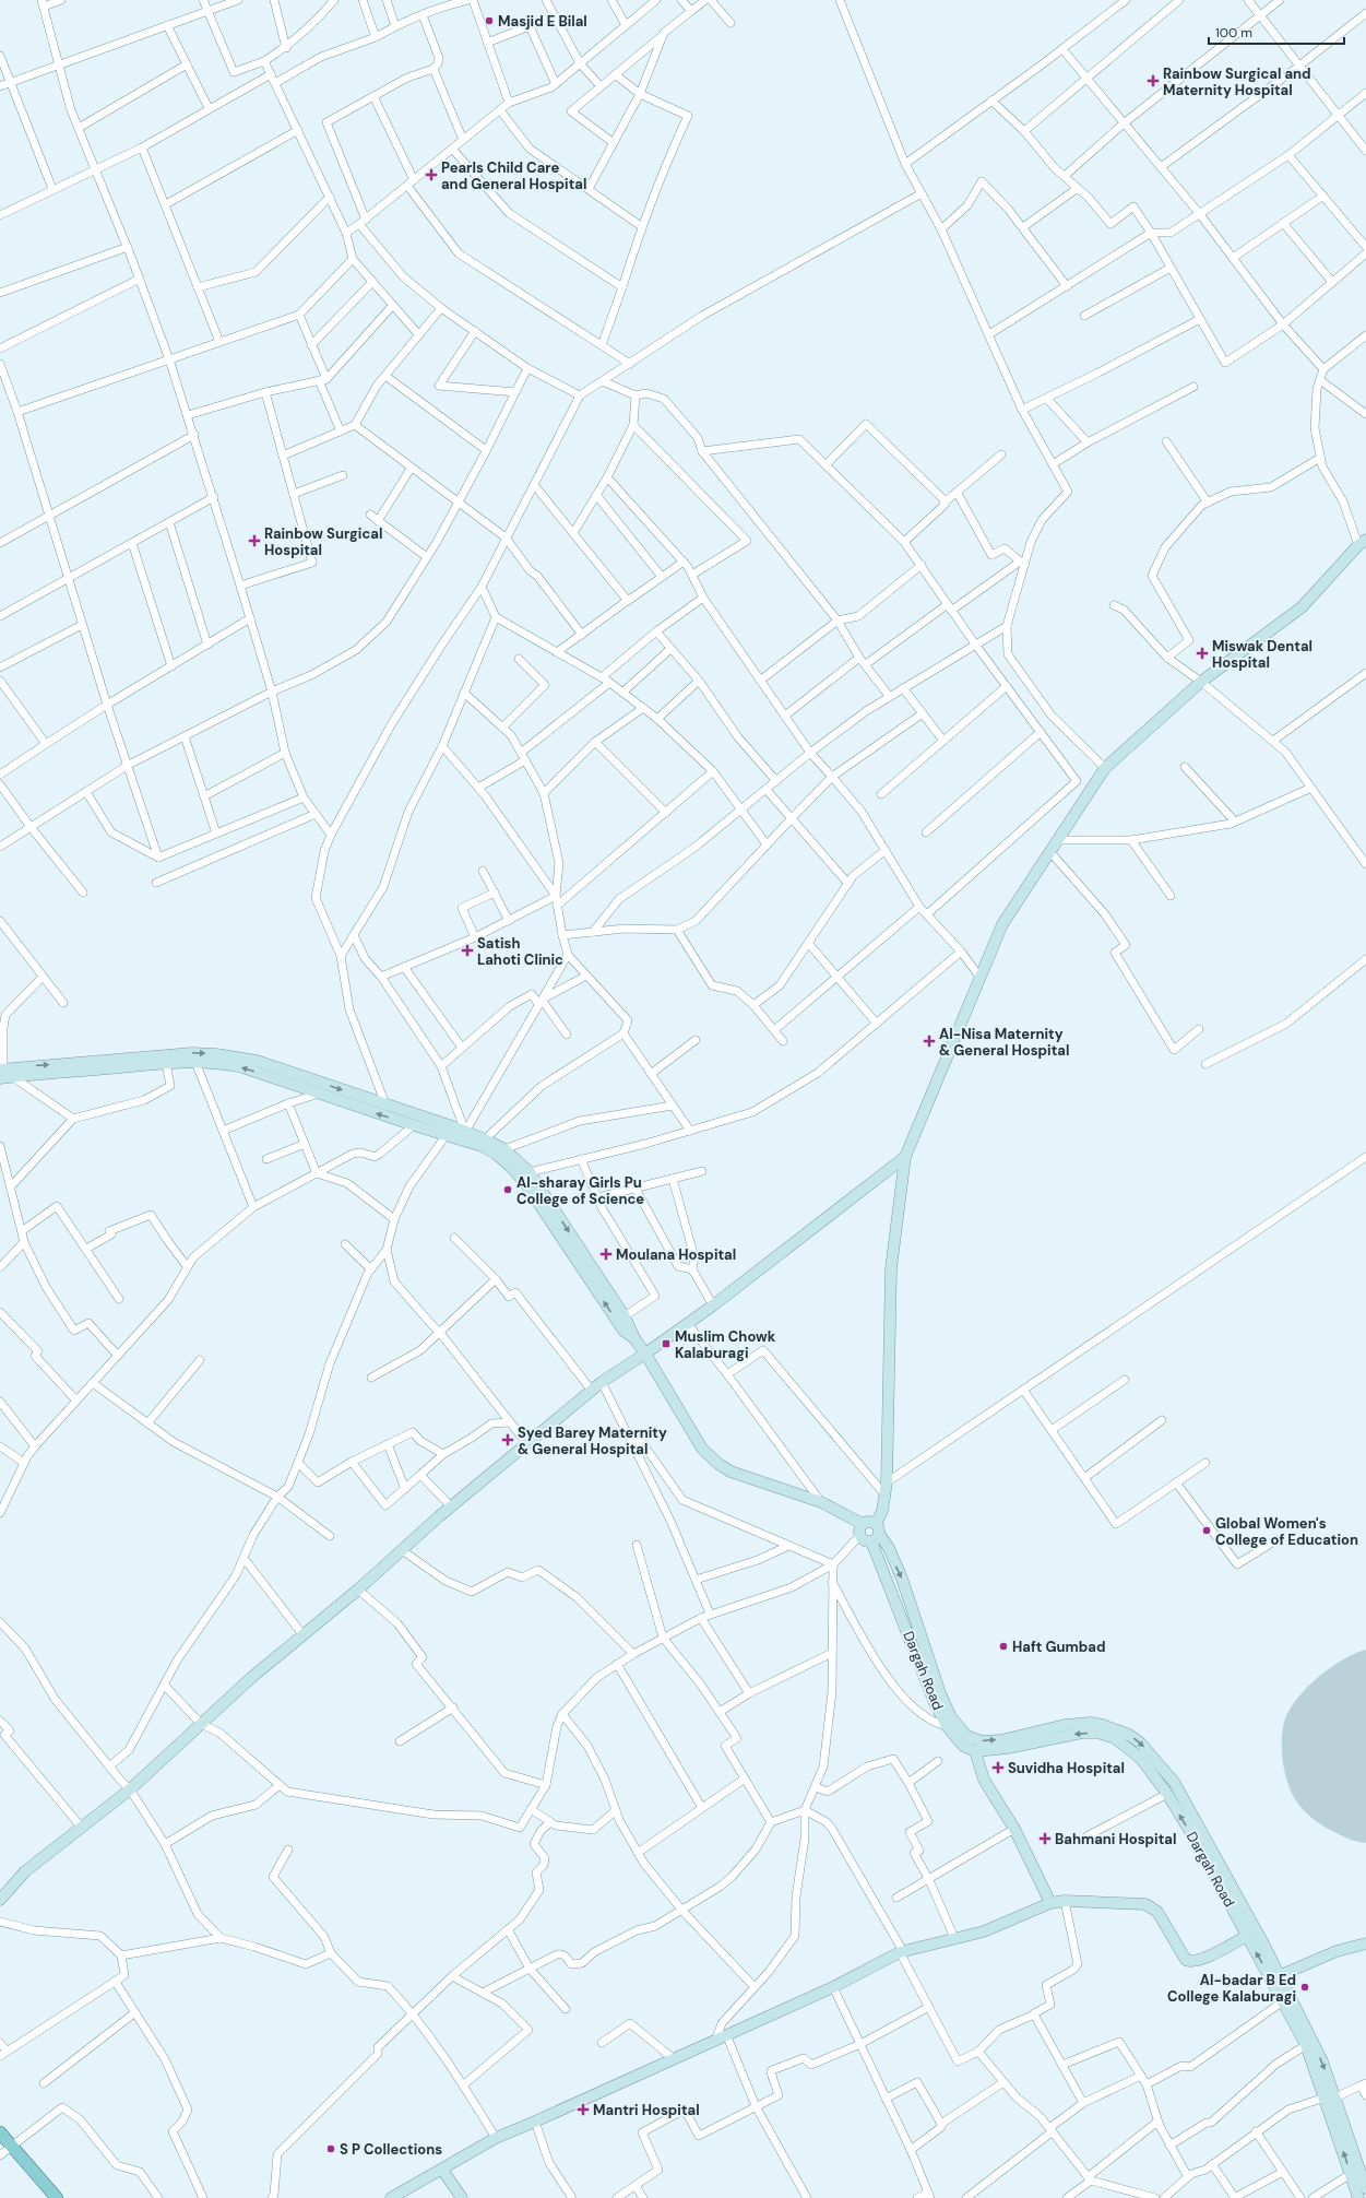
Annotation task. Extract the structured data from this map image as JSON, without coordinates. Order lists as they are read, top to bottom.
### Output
{
  "streets": {
    "main road": ["Dargah Road"]
  },
  "places": {
    "other": [
      "Masjid E Bilal",
      "Al-sharay Girls Pu College of Science",
      "Global Women's College of Education",
      "Haft Gumbad",
      "Al-badar B Ed College Kalaburagi",
      "S P Collections"
    ],
    "health": [
      "Rainbow Surgical and Maternity Hospital",
      "Pearls Child Care and General Hospital",
      "Rainbow Surgical Hospital",
      "Miswak Dental Hospital",
      "Satish Lahoti Clinic",
      "Al-Nisa Maternity & General Hospital",
      "Moulana Hospital",
      "Syed Barey Maternity & General Hospital",
      "Suvidha Hospital",
      "Bahmani Hospital",
      "Mantri Hospital"
    ],
    "transit": ["Muslim Chowk Kalaburagi"]
  },
  "scale_bar": "100 m"
}
